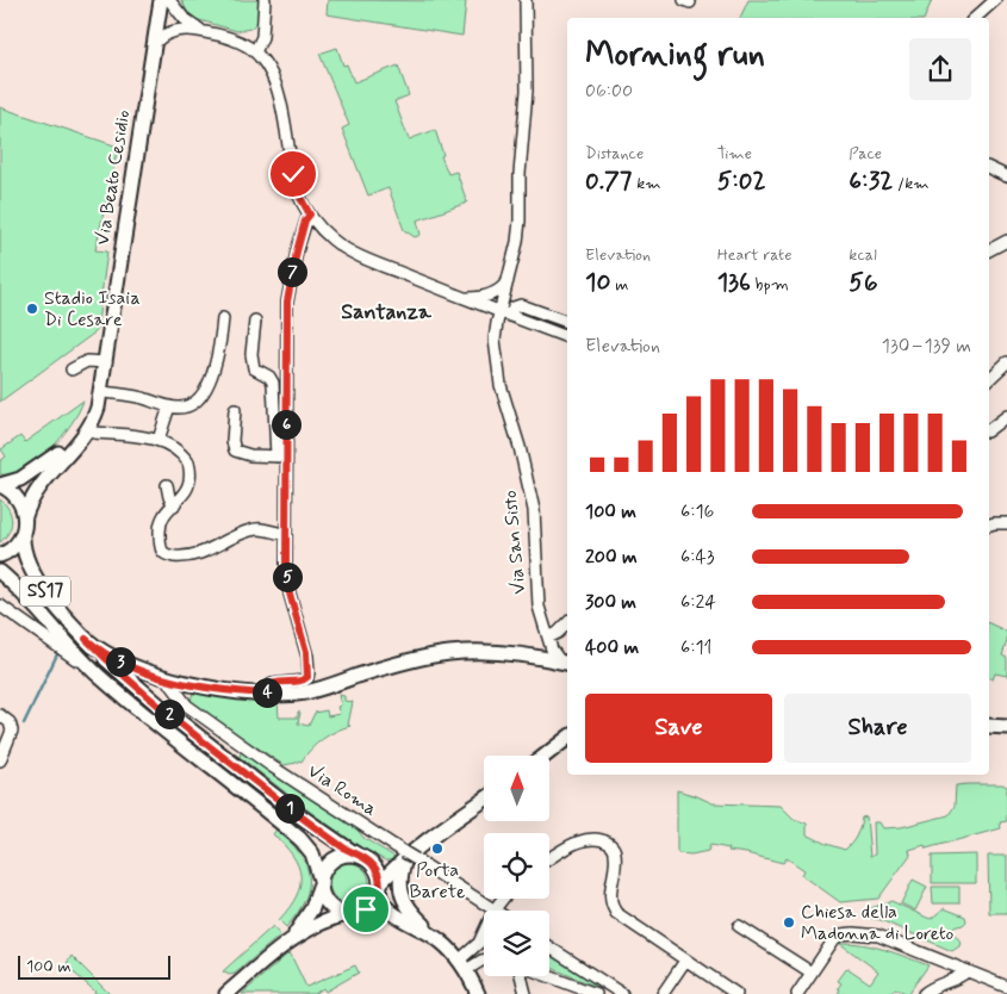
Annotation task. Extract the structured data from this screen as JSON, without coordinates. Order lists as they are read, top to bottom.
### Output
{
  "streets": {
    "main road": ["Via Beato Cesidio", "SS17"],
    "street": ["Via San Sisto", "Via Roma"]
  },
  "crossings": [
    ["Via Beato Cesidio", "SS17"]
  ],
  "districts": ["Santanza"],
  "places": ["Stadio Isaia Di Cesare", "Porta Barete", "Chiesa della Madonna di Loreto"],
  "scale_bar": "100 m",
  "north": "top",
  "page": {
    "heading": ["Morning run", "06:00"],
    "stats": [
      ["Distance", "0.77 km"],
      ["Time", "5:02"],
      ["Pace", "6:32 /km"],
      ["Elevation", "10 m"],
      ["Heart rate", "136 bpm"],
      ["kcal", "56"]
    ],
    "pins": [
      "7",
      "6",
      "5",
      "3",
      "4",
      "2",
      "1"
    ],
    "chart": ["Elevation", "130–139 m"],
    "list": [
      {
        "name": "100 m",
        "note": "6:16"
      },
      {
        "name": "200 m",
        "note": "6:43"
      },
      {
        "name": "300 m",
        "note": "6:24"
      },
      {
        "name": "400 m",
        "note": "6:11"
      }
    ],
    "buttons": ["Save", "Share"],
    "scale": "100 m"
  }
}
